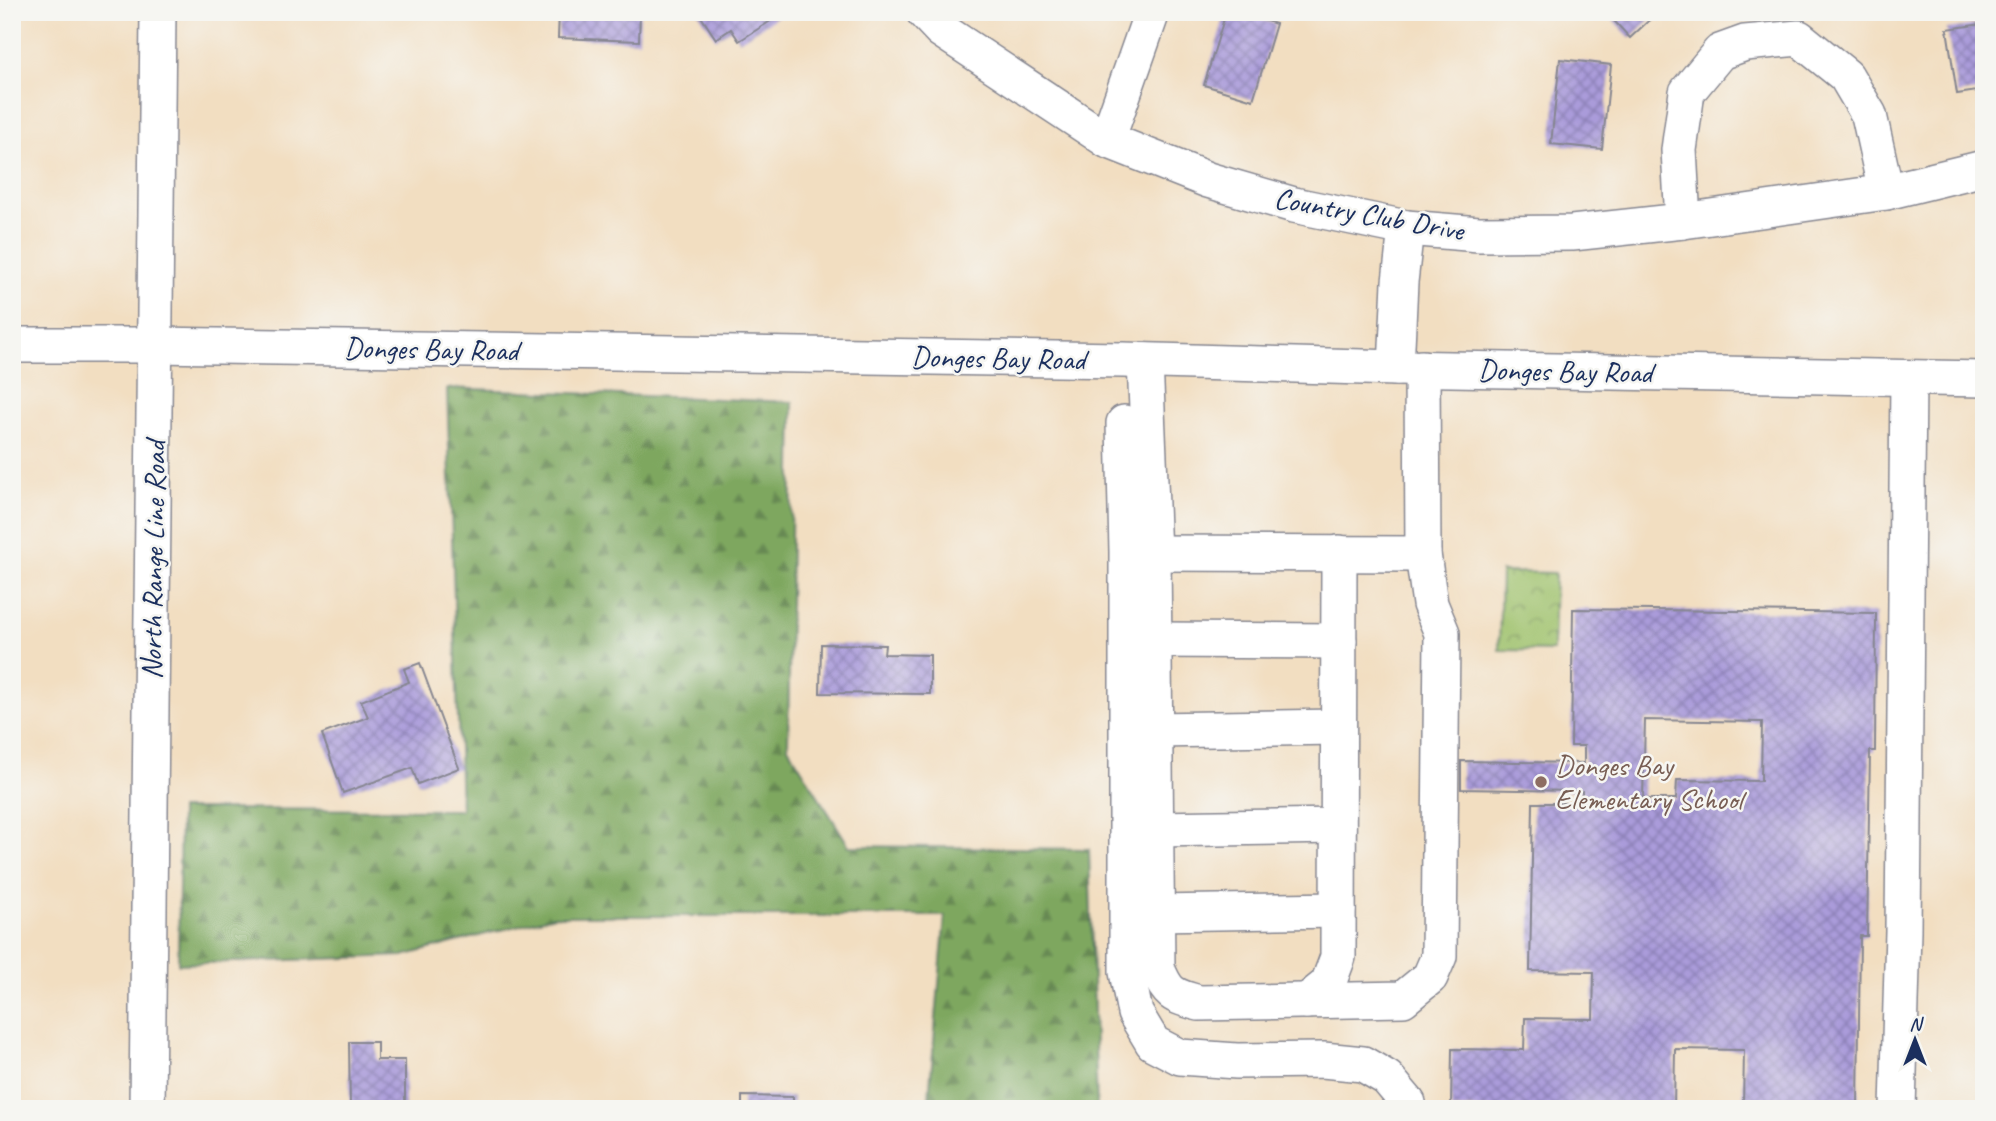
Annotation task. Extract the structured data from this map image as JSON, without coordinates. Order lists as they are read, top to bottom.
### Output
{
  "streets": {
    "street": ["Country Club Drive", "Donges Bay Road", "North Range Line Road"]
  },
  "crossings": [
    ["Donges Bay Road", "North Range Line Road"]
  ],
  "places": ["Donges Bay Elementary School"],
  "north": "top"
}
